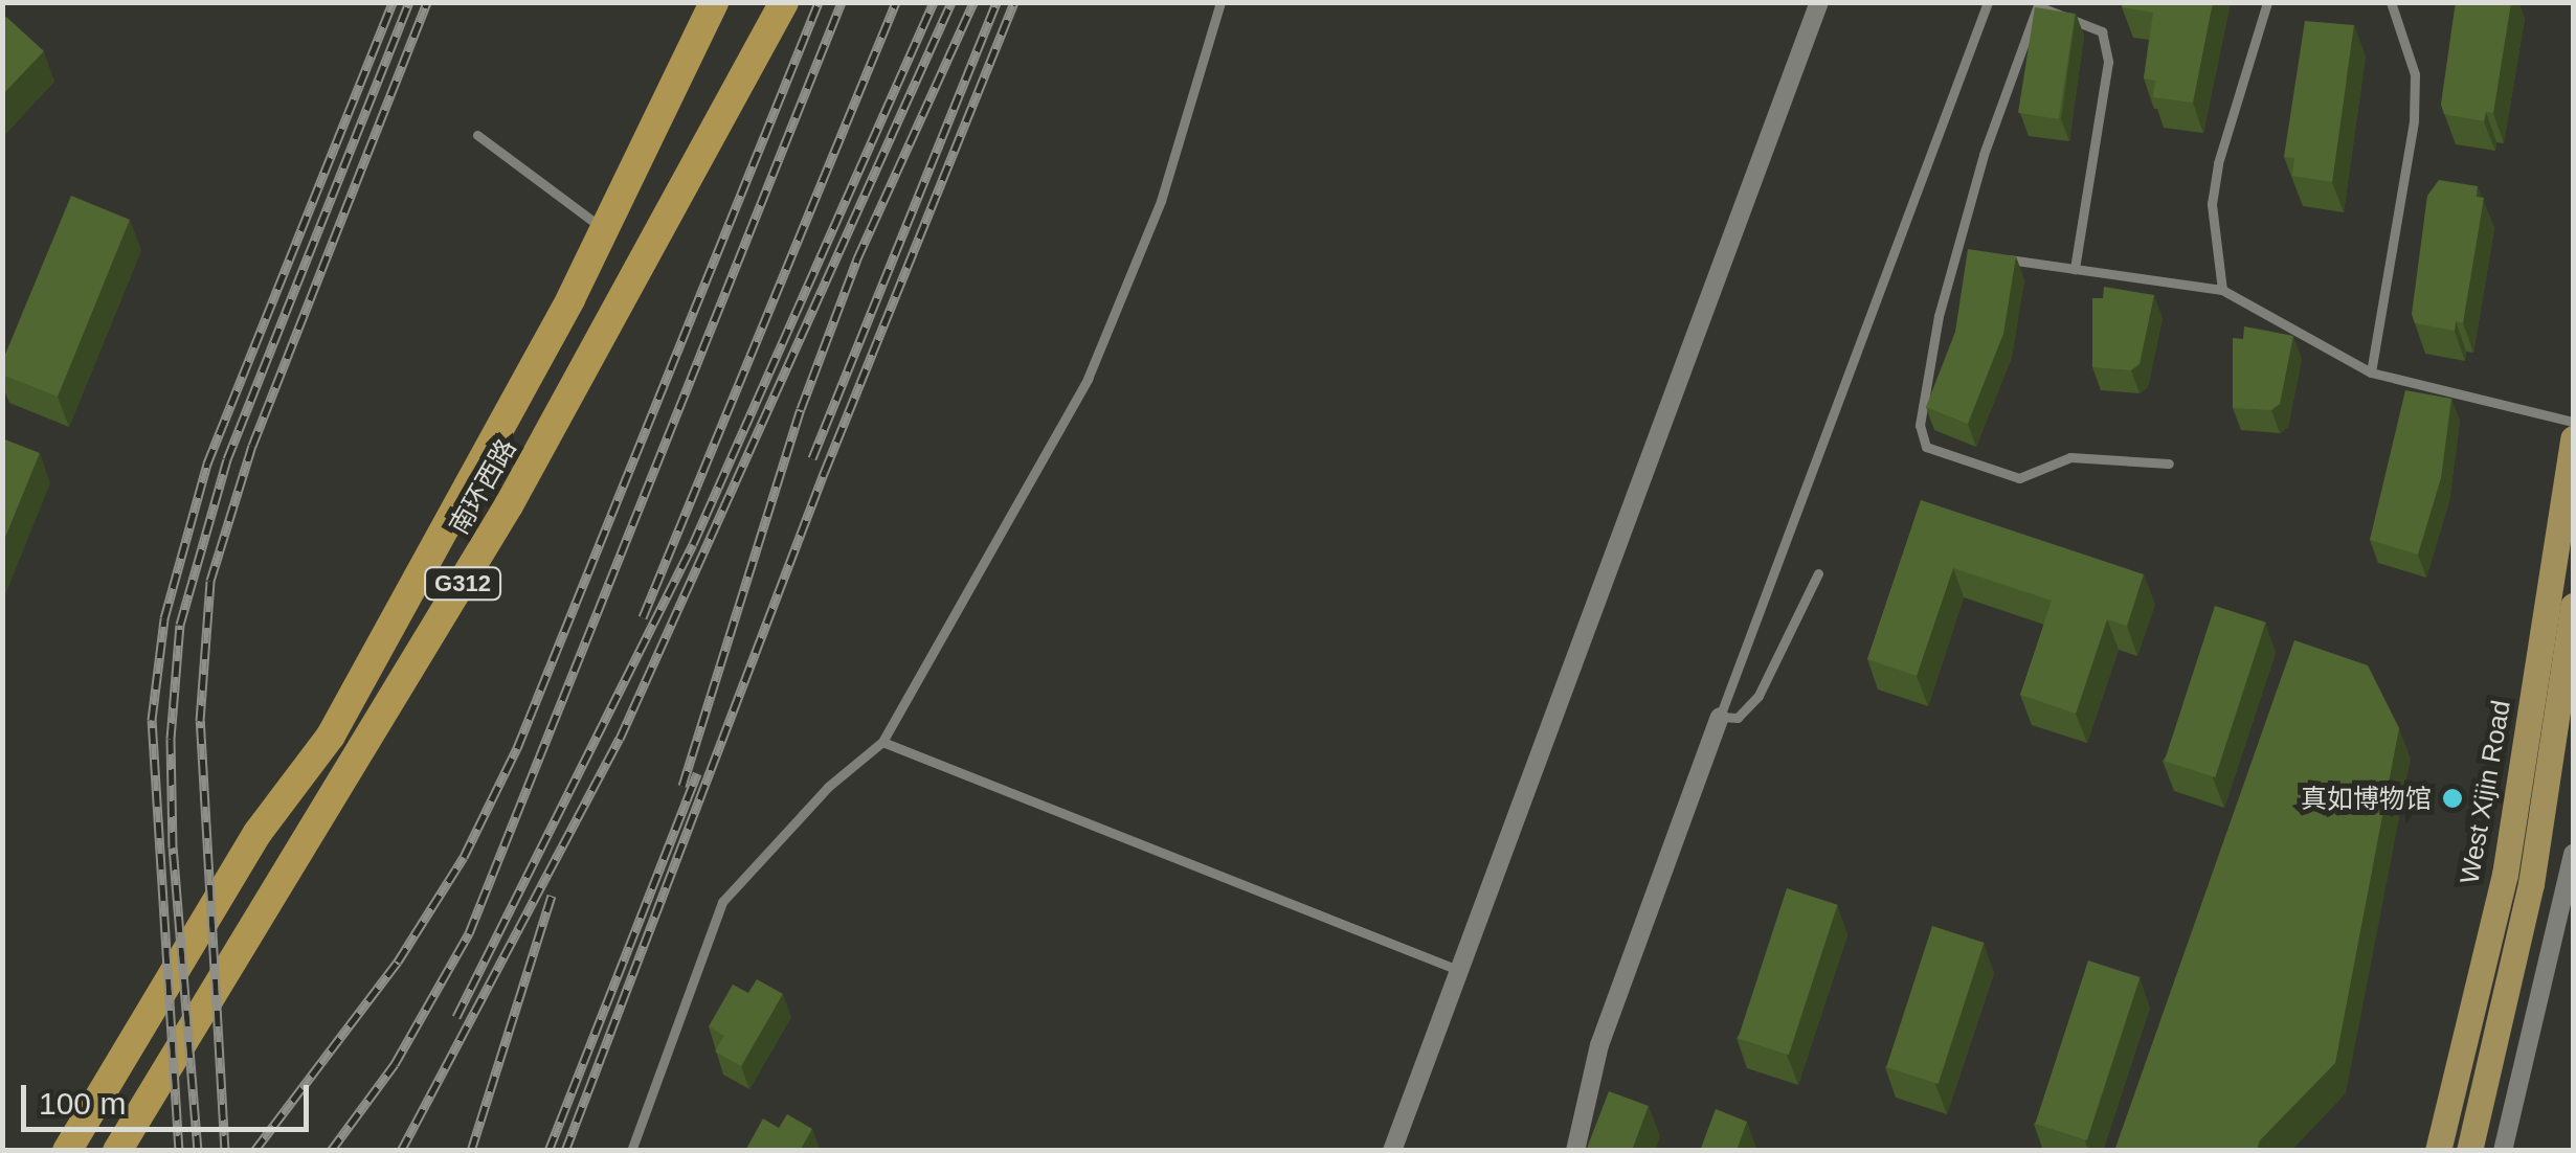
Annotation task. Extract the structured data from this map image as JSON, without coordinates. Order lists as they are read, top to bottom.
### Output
{
  "streets": {
    "highway": ["南环西路", "G312"],
    "main road": ["West Xijin Road"]
  },
  "places": ["真如博物馆"],
  "scale_bar": "100 m"
}
